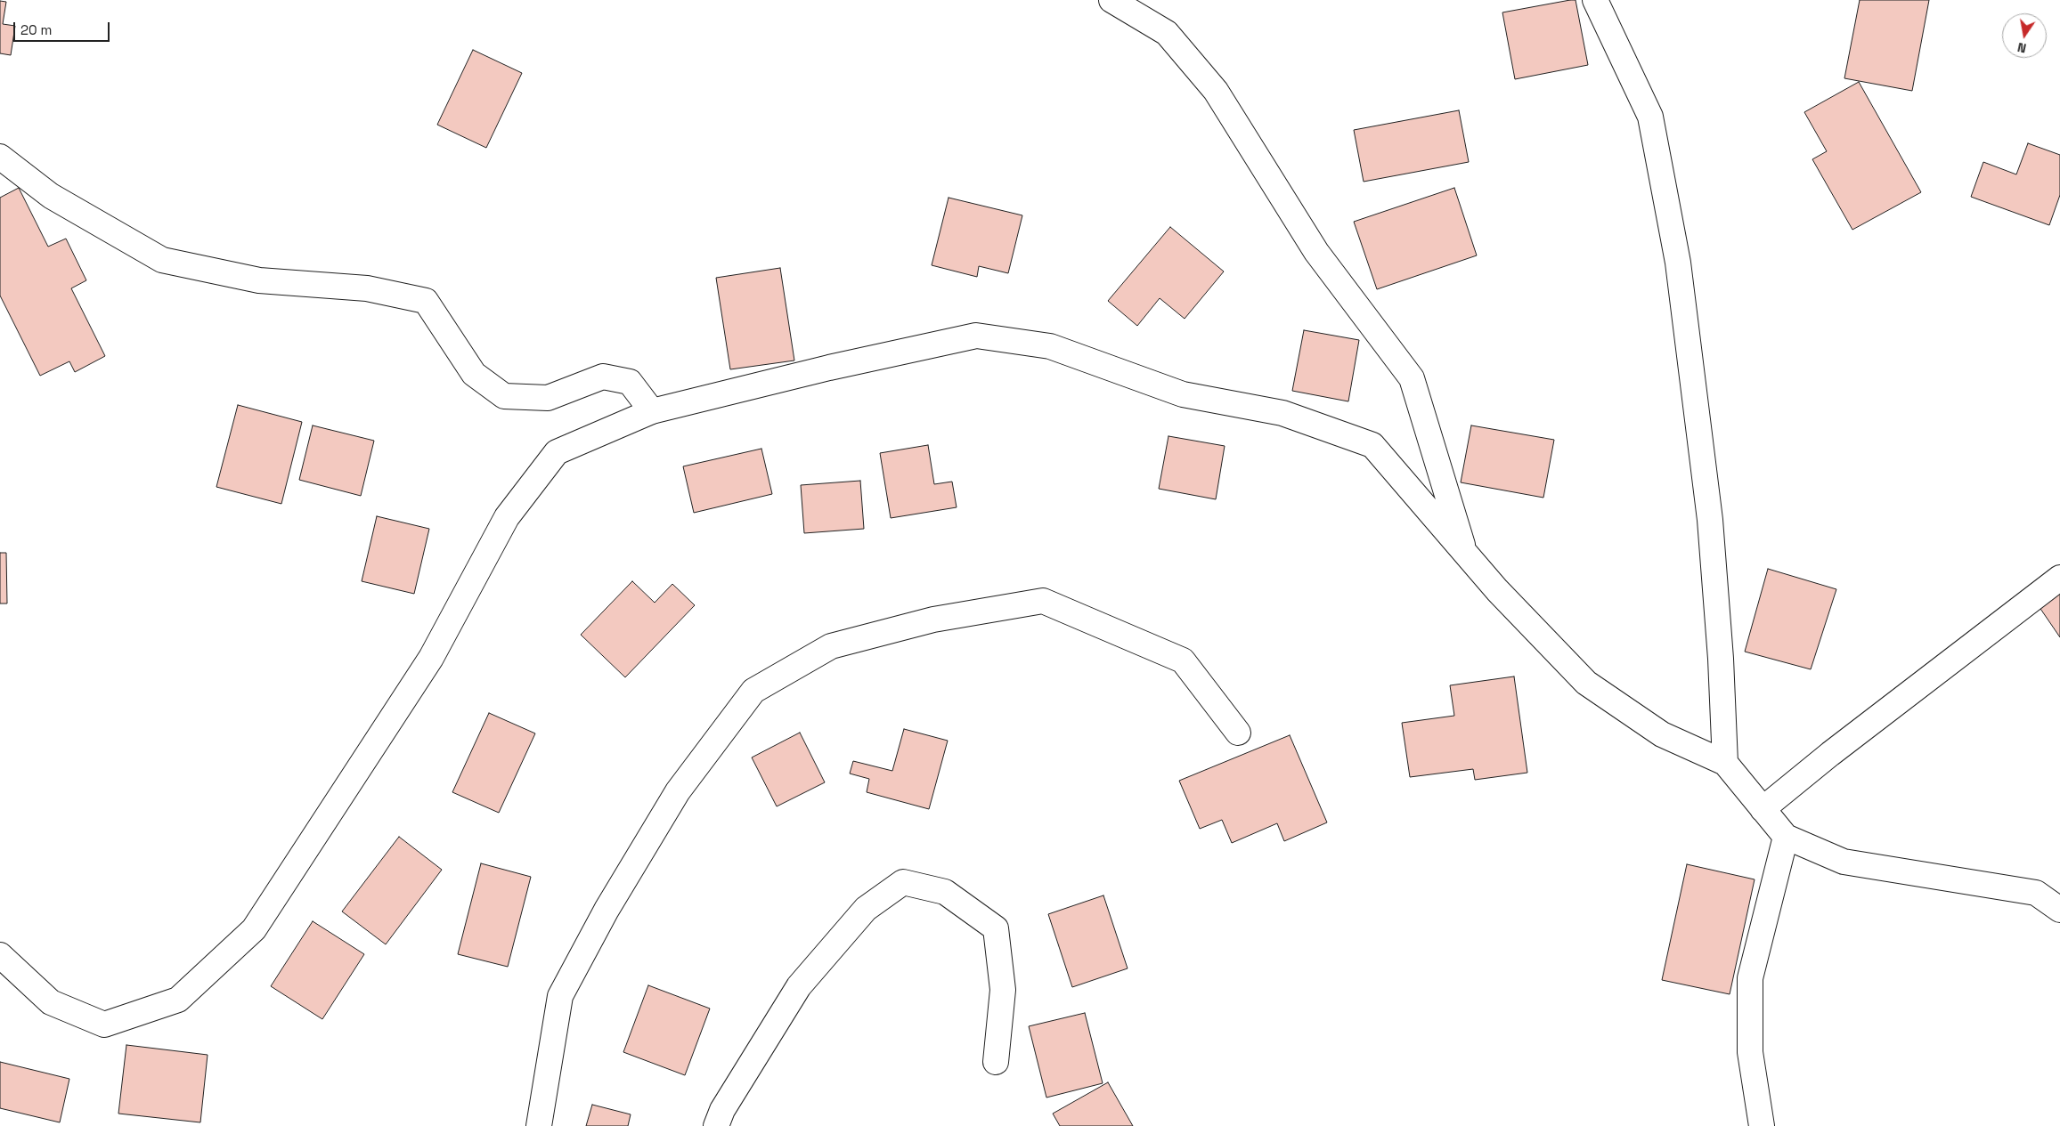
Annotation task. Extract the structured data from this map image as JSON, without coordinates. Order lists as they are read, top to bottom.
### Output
{
  "scale_bar": "20 m",
  "north": "bottom"
}
